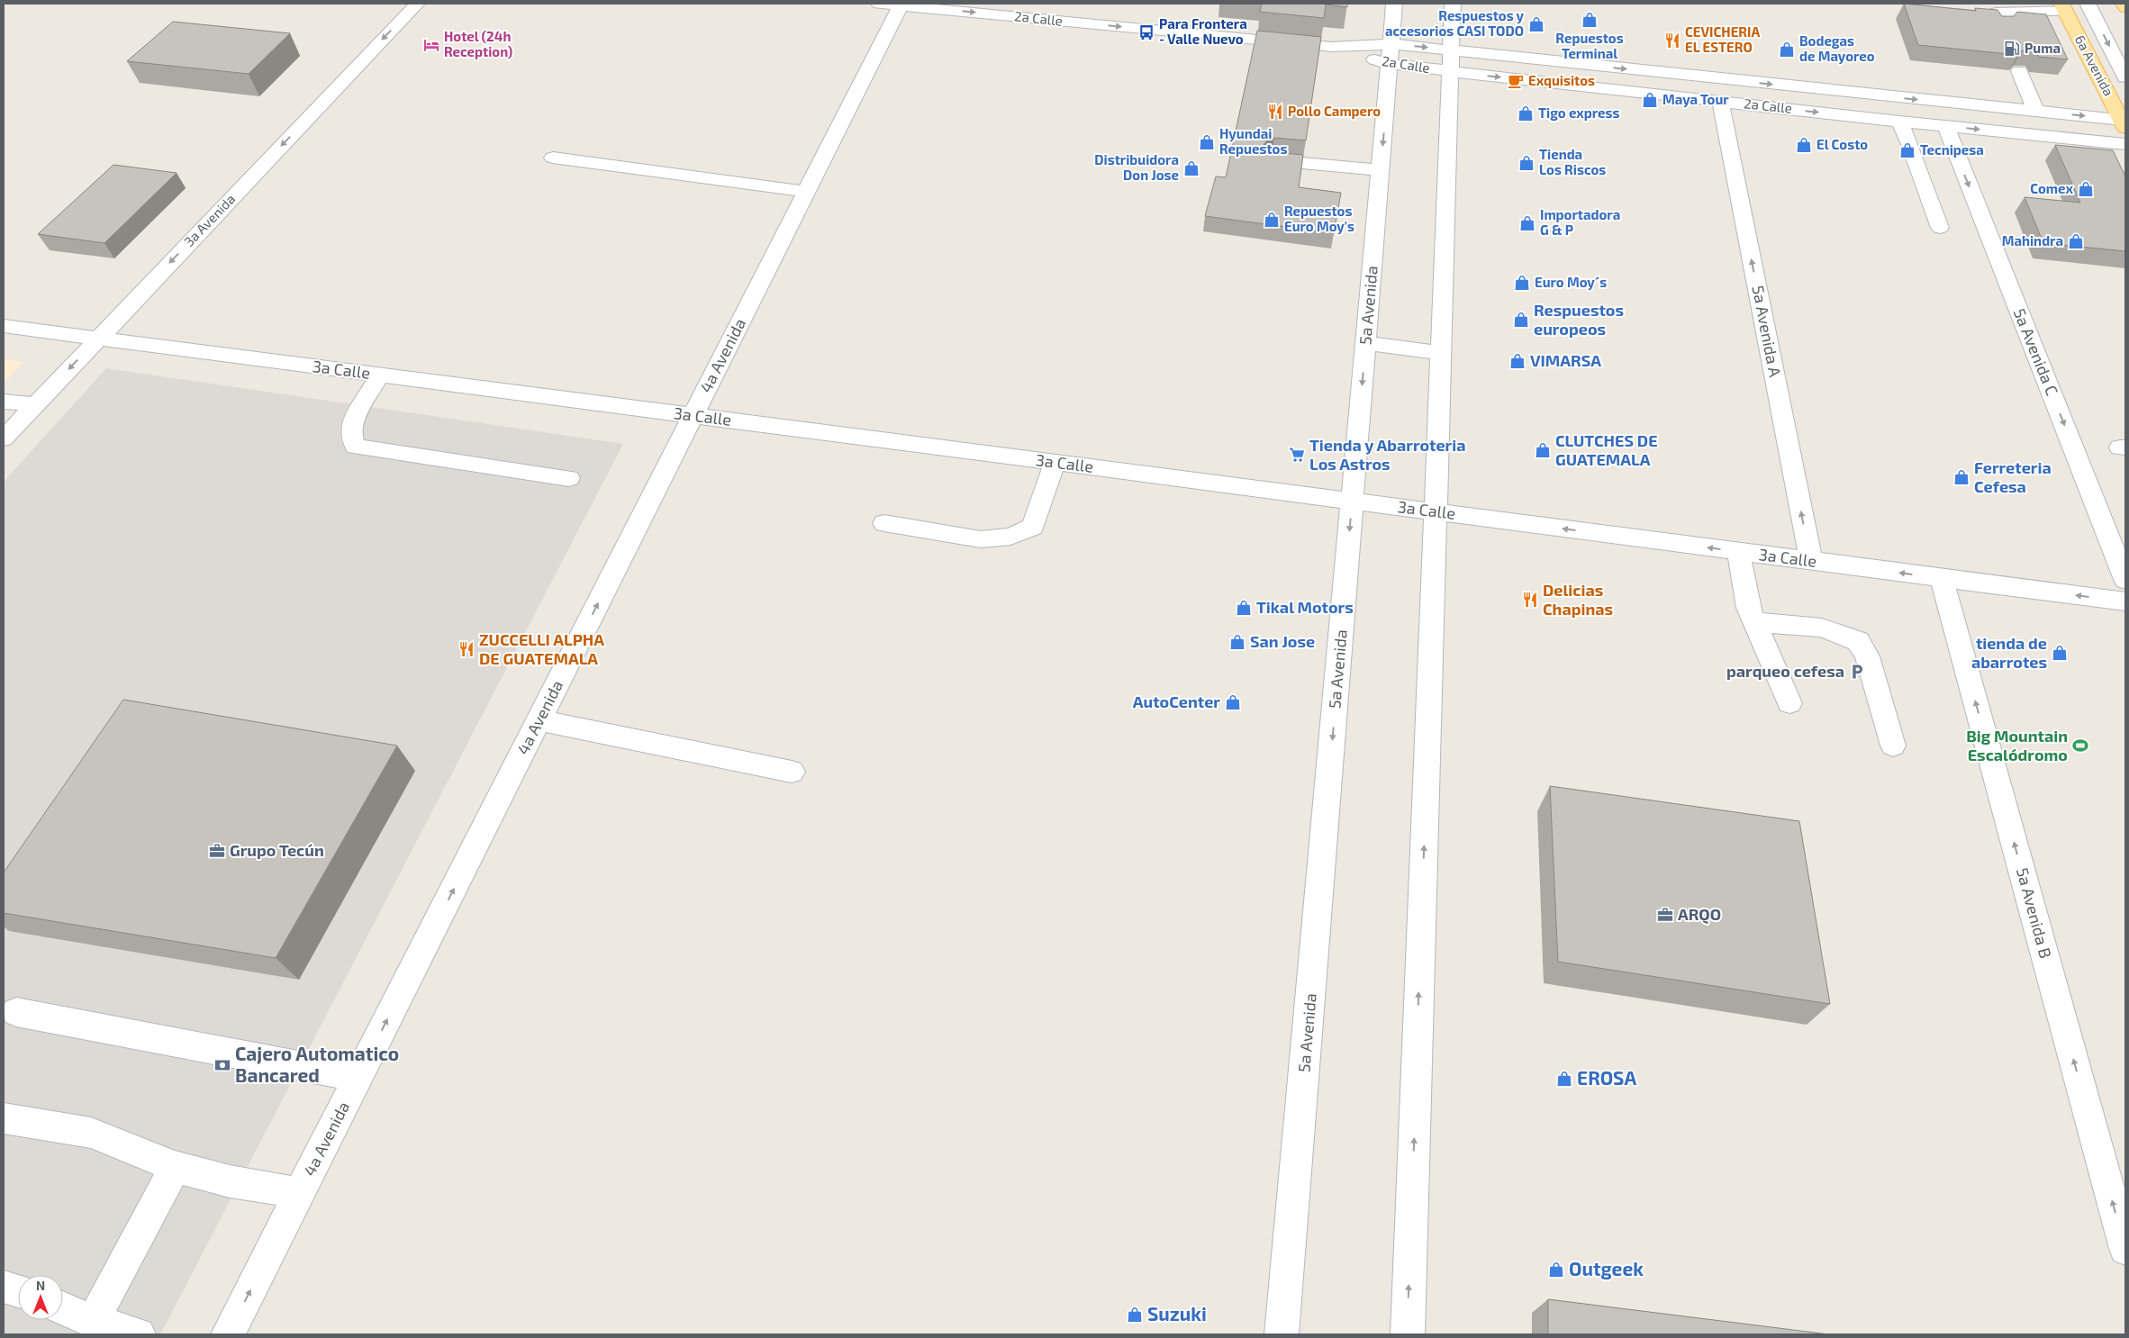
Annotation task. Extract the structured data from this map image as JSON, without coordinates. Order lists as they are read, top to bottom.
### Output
{
  "streets": {
    "main road": ["6a Avenida"],
    "street": [
      "2a Calle",
      "3a Avenida",
      "5a Avenida",
      "5a Avenida A",
      "5a Avenida C",
      "4a Avenida",
      "3a Calle",
      "5a Avenida B"
    ]
  },
  "crossings": [
    ["2a Calle", "6a Avenida"],
    ["2a Calle", "5a Avenida"],
    ["2a Calle", "5a Avenida A"],
    ["2a Calle", "5a Avenida C"],
    ["2a Calle", "4a Avenida"],
    ["3a Avenida", "3a Calle"],
    ["5a Avenida", "3a Calle"],
    ["5a Avenida A", "3a Calle"],
    ["4a Avenida", "3a Calle"],
    ["3a Calle", "5a Avenida B"]
  ],
  "one_way": [
    "2a Calle",
    "3a Avenida",
    "5a Avenida A",
    "5a Avenida C",
    "4a Avenida",
    "5a Avenida B"
  ],
  "places": {
    "shop": [
      "Repuestos Terminal",
      "Respuestos y accesorios CASI TODO",
      "Bodegas de Mayoreo",
      "Maya Tour",
      "Tigo express",
      "Hyundai Repuestos",
      "El Costo",
      "Tecnipesa",
      "Tienda Los Riscos",
      "Distribuidora Don Jose",
      "Comex",
      "Repuestos Euro Moy's",
      "Importadora G & P",
      "Mahindra",
      "Euro Moy´s",
      "Respuestos europeos",
      "VIMARSA",
      "CLUTCHES DE GUATEMALA",
      "Ferreteria Cefesa",
      "Tikal Motors",
      "San Jose",
      "tienda de abarrotes",
      "AutoCenter",
      "EROSA",
      "Outgeek",
      "Suzuki"
    ],
    "bus stop": ["Para Frontera - Valle Nuevo"],
    "restaurant": [
      "CEVICHERIA EL ESTERO",
      "Pollo Campero",
      "Delicias Chapinas",
      "ZUCCELLI ALPHA DE GUATEMALA"
    ],
    "hotel": ["Hotel (24h Reception)"],
    "fuel station": ["Puma"],
    "cafe": ["Exquisitos"],
    "supermarket": ["Tienda y Abarroteria Los Astros"],
    "parking": ["parqueo cefesa"],
    "sports": ["Big Mountain Escalódromo"],
    "office": ["Grupo Tecún", "ARQO"],
    "bank": ["Cajero Automatico Bancared"]
  },
  "north": "top"
}
